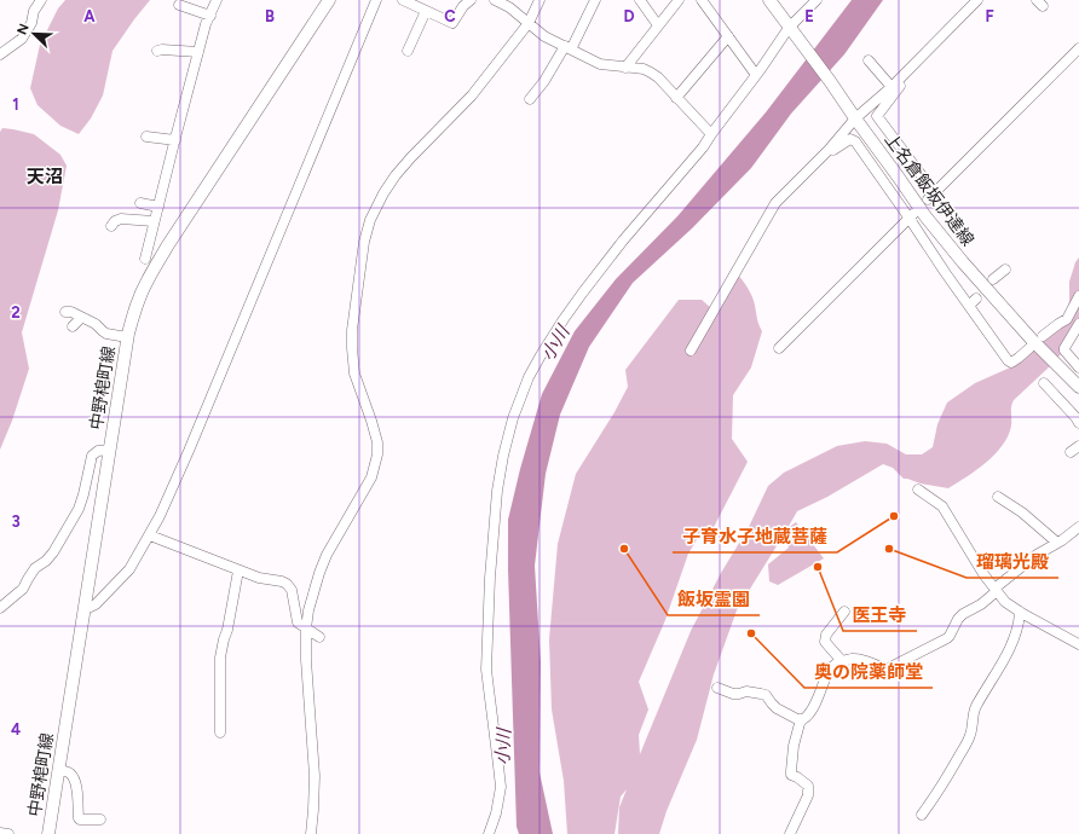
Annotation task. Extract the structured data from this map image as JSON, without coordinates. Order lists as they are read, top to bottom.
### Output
{
  "streets": {
    "main road": ["上名倉飯坂伊達線", "中野梍町線"]
  },
  "districts": ["天沼"],
  "water": ["小川"],
  "places": [
    "子育水子地蔵菩薩",
    "飯坂霊園",
    "瑠璃光殿",
    "医王寺",
    "奥の院薬師堂"
  ],
  "north": "top left",
  "grid": {
    "columns": [
      "A",
      "B",
      "C",
      "D",
      "E",
      "F"
    ],
    "rows": [
      "1",
      "2",
      "3",
      "4"
    ]
  }
}
